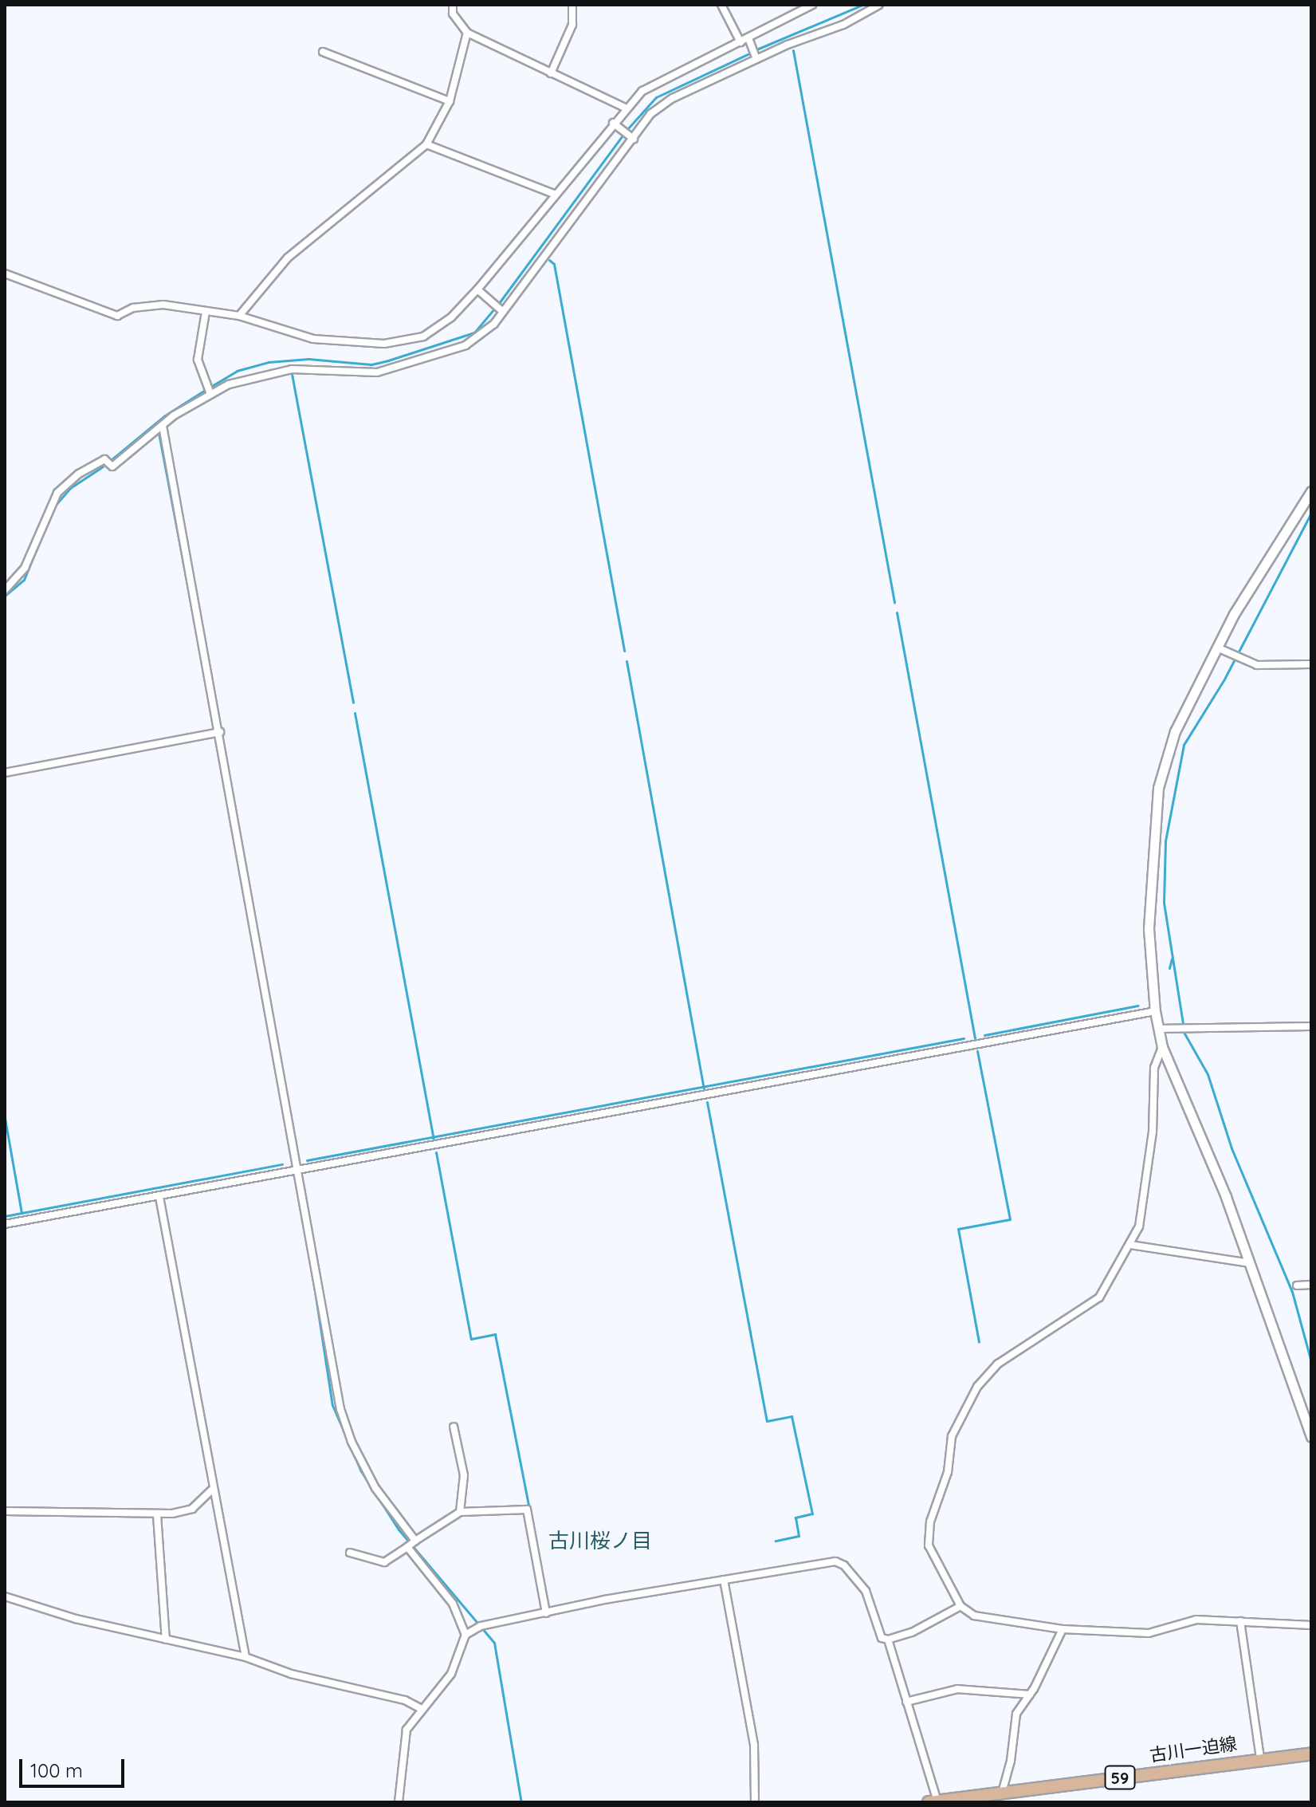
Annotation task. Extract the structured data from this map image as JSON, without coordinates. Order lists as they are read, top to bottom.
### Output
{
  "streets": {
    "main road": ["古川一迫線", "59"]
  },
  "districts": ["古川桜ノ目"],
  "scale_bar": "100 m"
}
